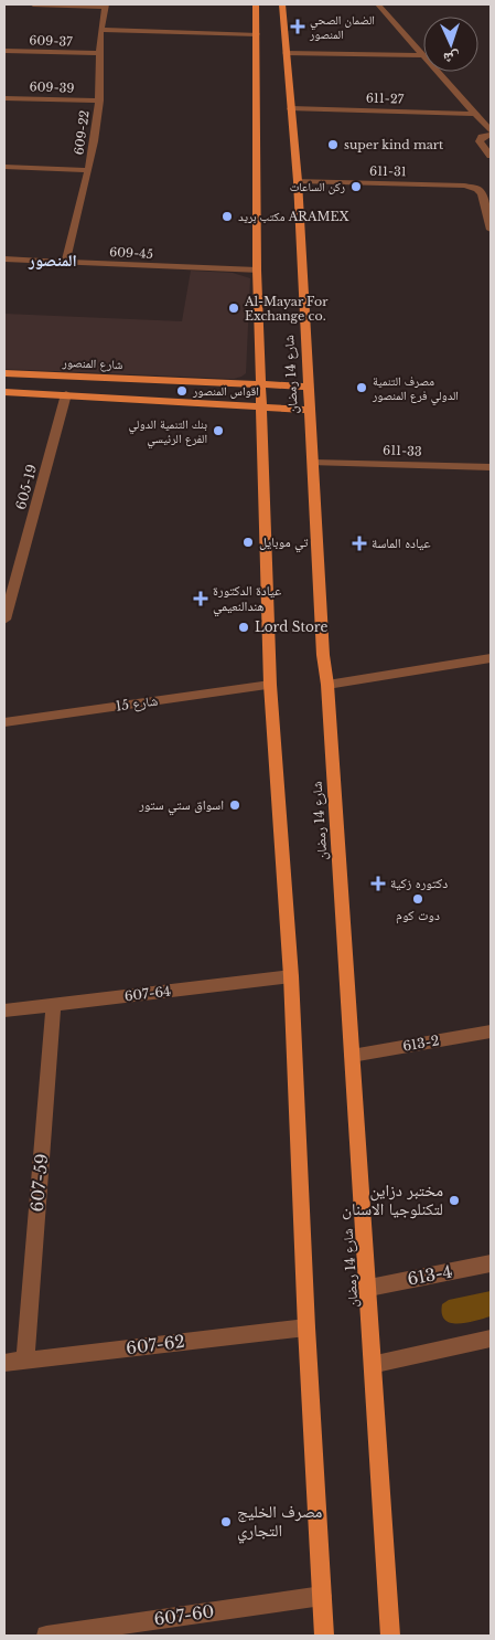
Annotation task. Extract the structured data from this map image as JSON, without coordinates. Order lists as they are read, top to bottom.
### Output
{
  "streets": {
    "main road": ["شارع المنصور", "شارع 14 رمضان"],
    "street": [
      "609-37",
      "609-39",
      "611-27",
      "609-22",
      "611-31",
      "609-45",
      "611-33",
      "605-19",
      "شارع 15",
      "607-64",
      "613-2",
      "607-59",
      "613-4",
      "607-62",
      "607-60"
    ]
  },
  "crossings": [
    ["609-37", "609-22"],
    ["609-39", "609-22"],
    ["611-27", "شارع 14 رمضان"],
    ["609-22", "609-45"],
    ["611-31", "شارع 14 رمضان"],
    ["شارع المنصور", "شارع 14 رمضان"],
    ["شارع 14 رمضان", "611-33"],
    ["شارع 14 رمضان", "613-2"],
    ["شارع 14 رمضان", "613-4"],
    ["607-64", "607-59"],
    ["607-59", "607-62"]
  ],
  "districts": ["المنصور"],
  "places": {
    "health": [
      "الضمان الصحي المنصور",
      "عياده الماسة",
      "عيادة الدكتورة هندالنعيمي",
      "دكتوره زكية"
    ],
    "other": [
      "super kind mart",
      "ركن الساعات",
      "مكتب بريد ARAMEX",
      "Al-Mayar For Exchange co.",
      "مصرف التنمية الدولي فرع المنصور",
      "اقواس المنصور",
      "بنك التنمية الدولي الفرع الرئيسي",
      "تي موبايل",
      "Lord Store",
      "اسواق ستي ستور",
      "دوت كوم",
      "مختبر دزاين لتكنلوجيا الاسنان",
      "مصرف الخليج التجاري"
    ]
  },
  "north": "bottom"
}
